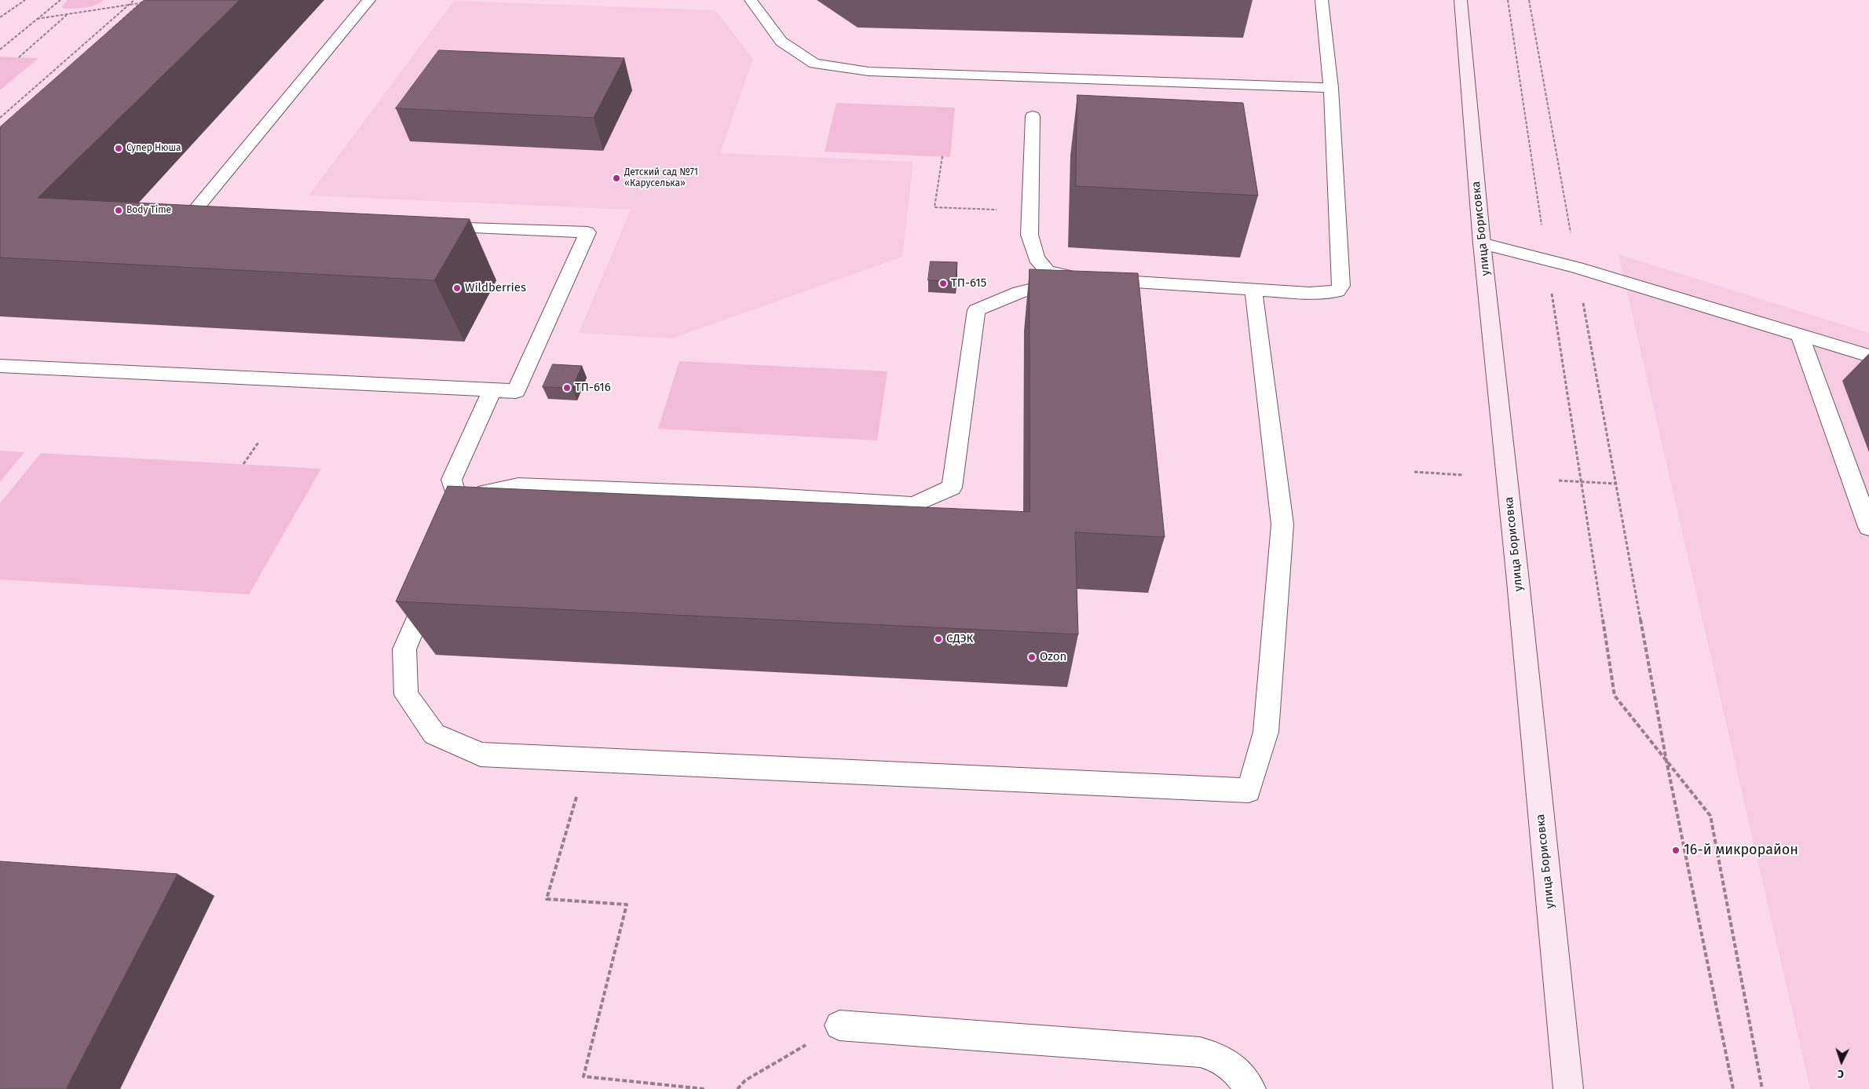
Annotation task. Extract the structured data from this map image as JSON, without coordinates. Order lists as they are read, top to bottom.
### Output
{
  "streets": {
    "street": ["улица Борисовка"]
  },
  "places": [
    "Супер Нюша",
    "Детский сад №71 «Каруселька»",
    "Body Time",
    "ТП-615",
    "Wildberries",
    "ТП-616",
    "СДЭК",
    "Ozon",
    "16-й микрорайон"
  ],
  "north": "bottom"
}
